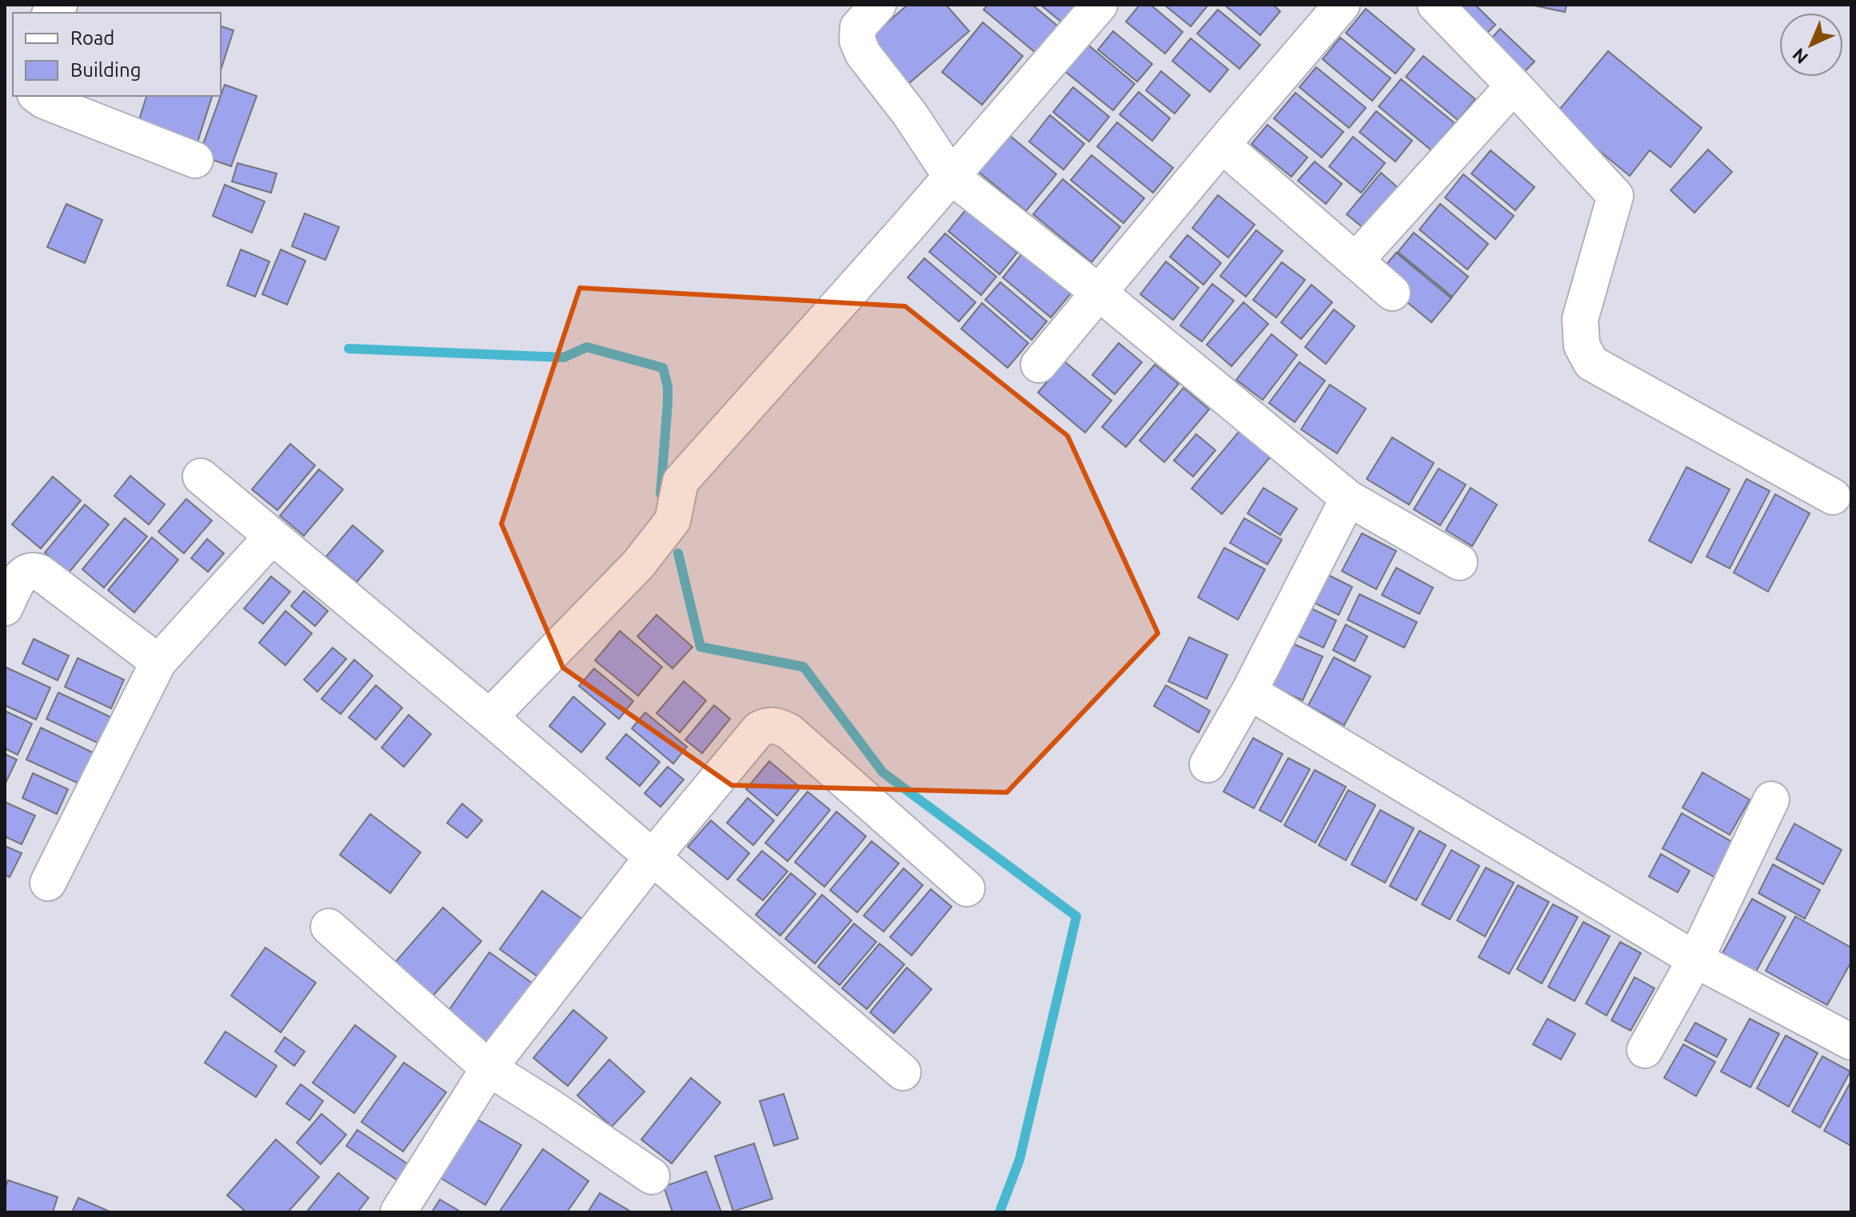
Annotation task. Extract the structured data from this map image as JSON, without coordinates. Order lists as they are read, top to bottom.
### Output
{
  "legend": ["Road", "Building"],
  "north": "bottom left"
}
